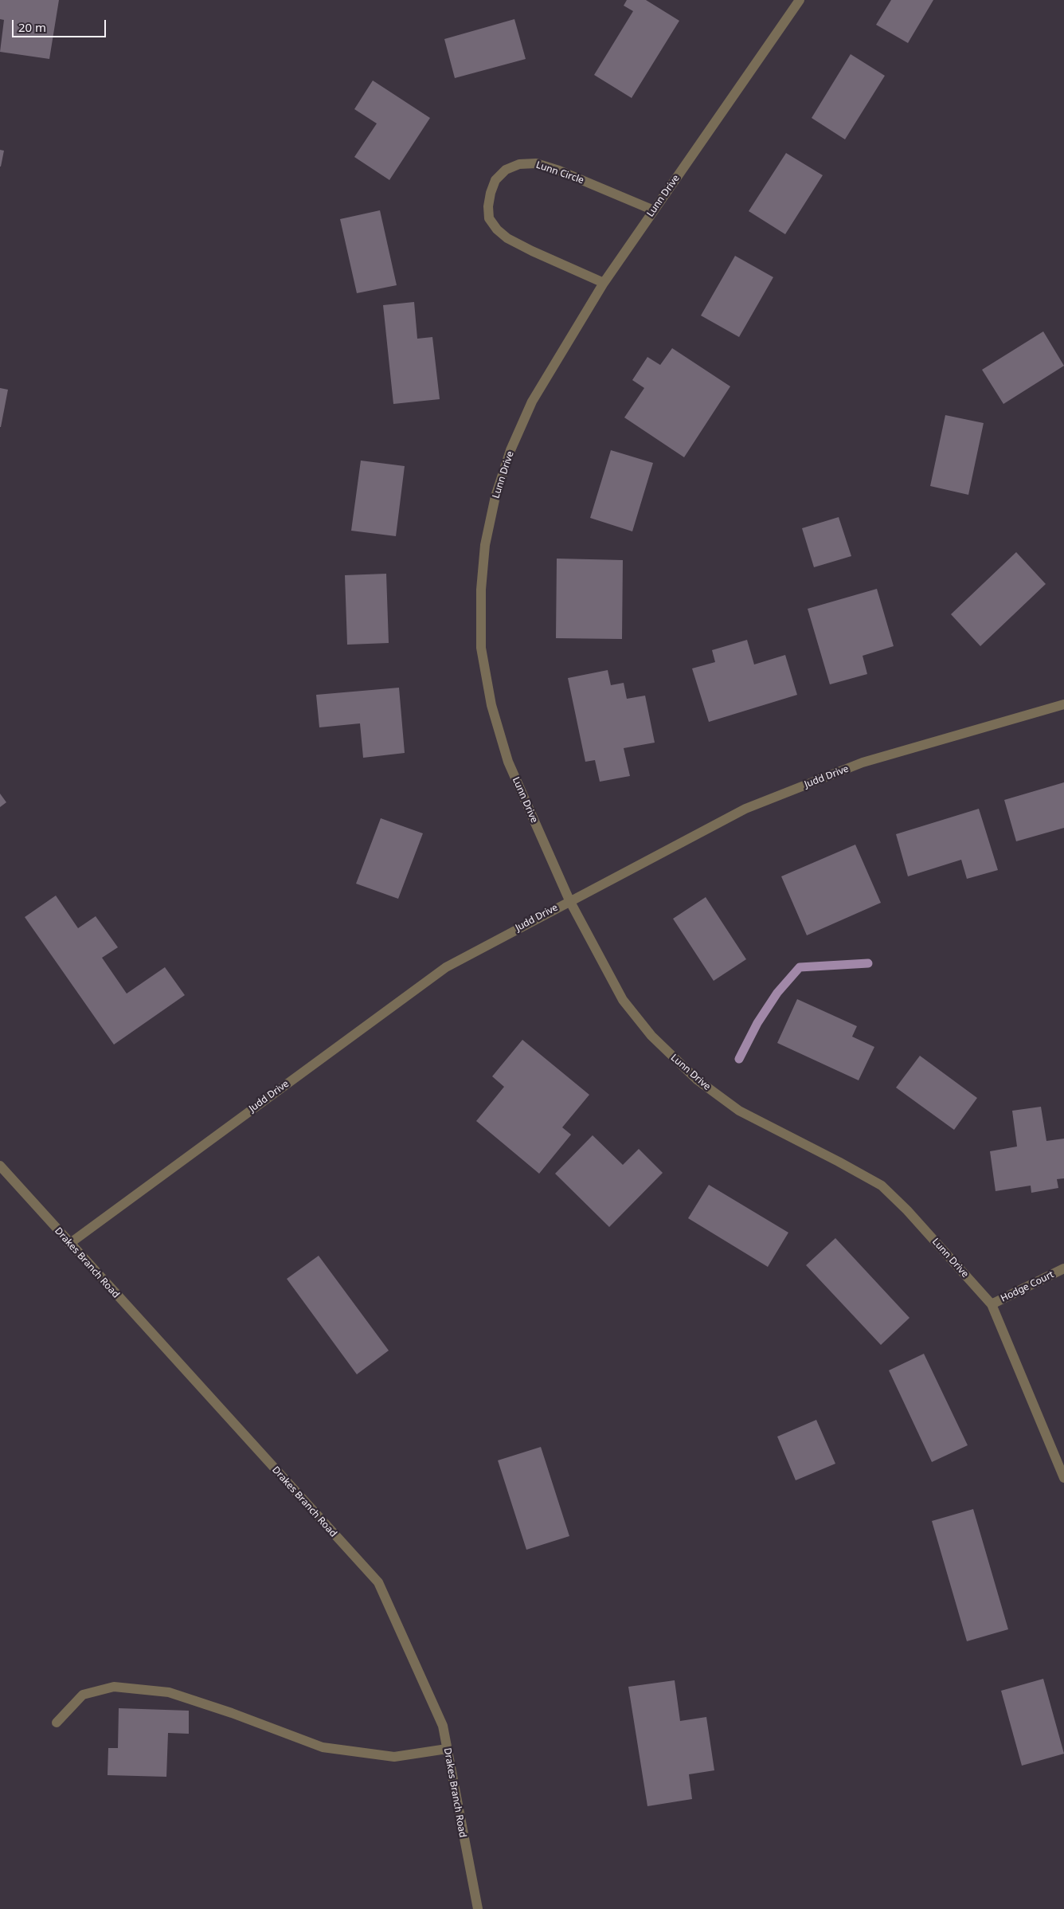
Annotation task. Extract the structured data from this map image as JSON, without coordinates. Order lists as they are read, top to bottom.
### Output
{
  "streets": {
    "street": [
      "Lunn Circle",
      "Lunn Drive",
      "Judd Drive",
      "Drakes Branch Road",
      "Hodge Court"
    ]
  },
  "crossings": [
    ["Lunn Circle", "Lunn Drive"],
    ["Lunn Drive", "Judd Drive"],
    ["Lunn Drive", "Hodge Court"],
    ["Judd Drive", "Drakes Branch Road"]
  ],
  "scale_bar": "20 m"
}
